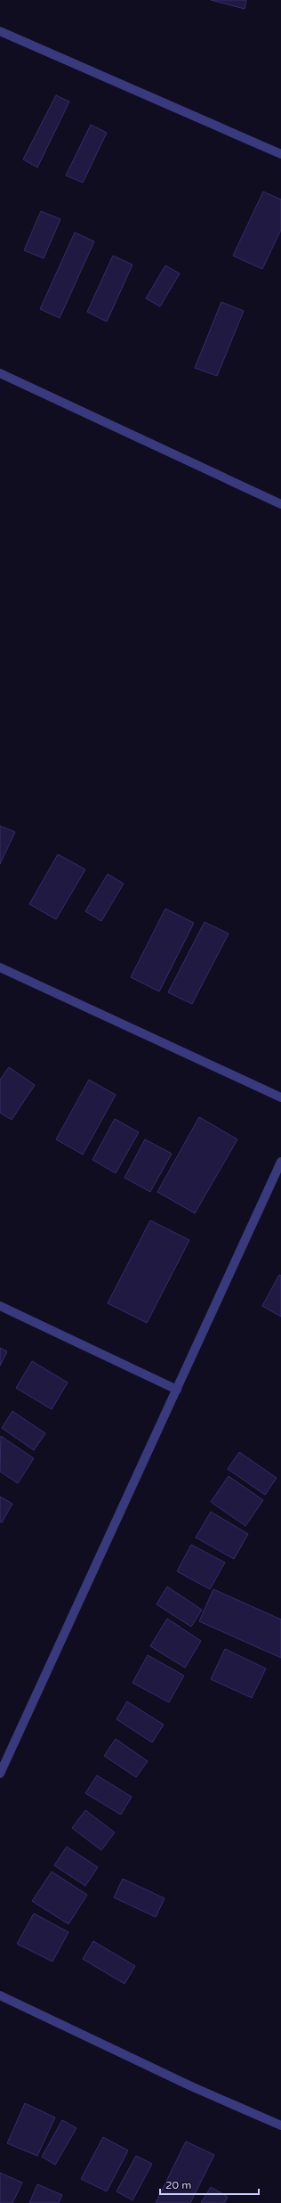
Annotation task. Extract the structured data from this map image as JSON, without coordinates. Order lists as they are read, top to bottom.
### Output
{
  "scale_bar": "20 m"
}
